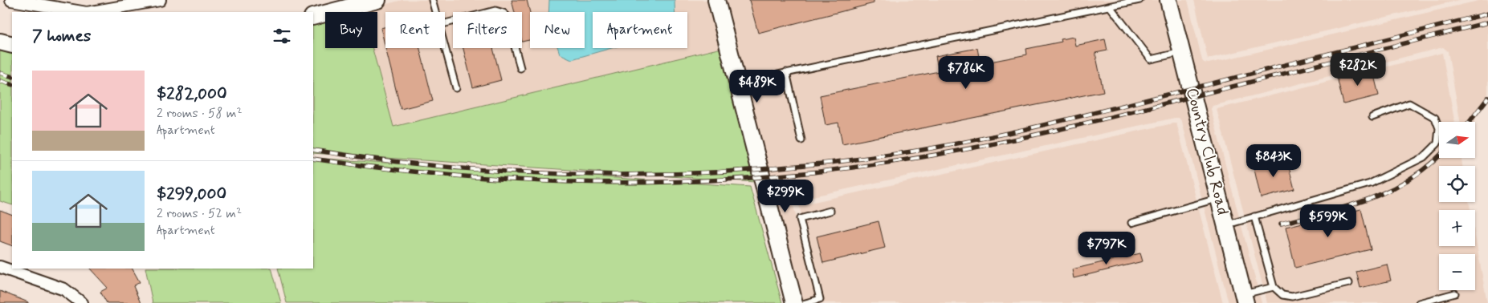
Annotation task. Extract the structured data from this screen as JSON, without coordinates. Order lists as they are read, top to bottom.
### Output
{
  "streets": {
    "street": ["Country Club Road"]
  },
  "north": "right",
  "page": {
    "chip": [
      "Buy",
      "Rent",
      "Filters",
      "New",
      "Apartment"
    ],
    "heading": "7 homes",
    "price": [
      "$282K",
      "$786K",
      "$489K",
      "$843K",
      "$299K",
      "$599K",
      "$797K"
    ],
    "list": [
      {
        "name": "$282,000",
        "note": "2 rooms · 58 m² · Apartment"
      },
      {
        "name": "$299,000",
        "note": "2 rooms · 52 m² · Apartment"
      }
    ],
    "map_buttons": ["+", "−"]
  }
}
